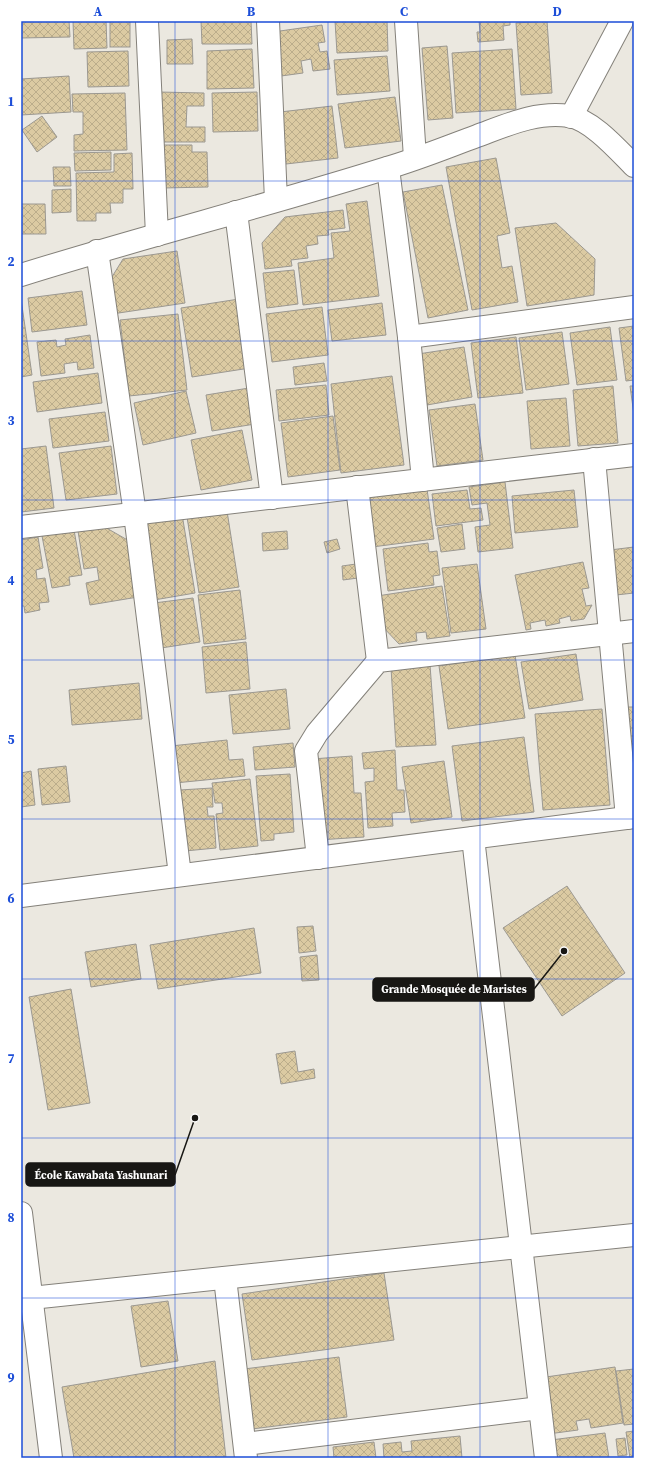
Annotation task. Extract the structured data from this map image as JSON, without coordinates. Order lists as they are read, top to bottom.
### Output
{
  "places": ["Grande Mosquée de Maristes", "École Kawabata Yashunari"],
  "grid": {
    "columns": [
      "A",
      "B",
      "C",
      "D"
    ],
    "rows": [
      "1",
      "2",
      "3",
      "4",
      "5",
      "6",
      "7",
      "8",
      "9"
    ]
  }
}
